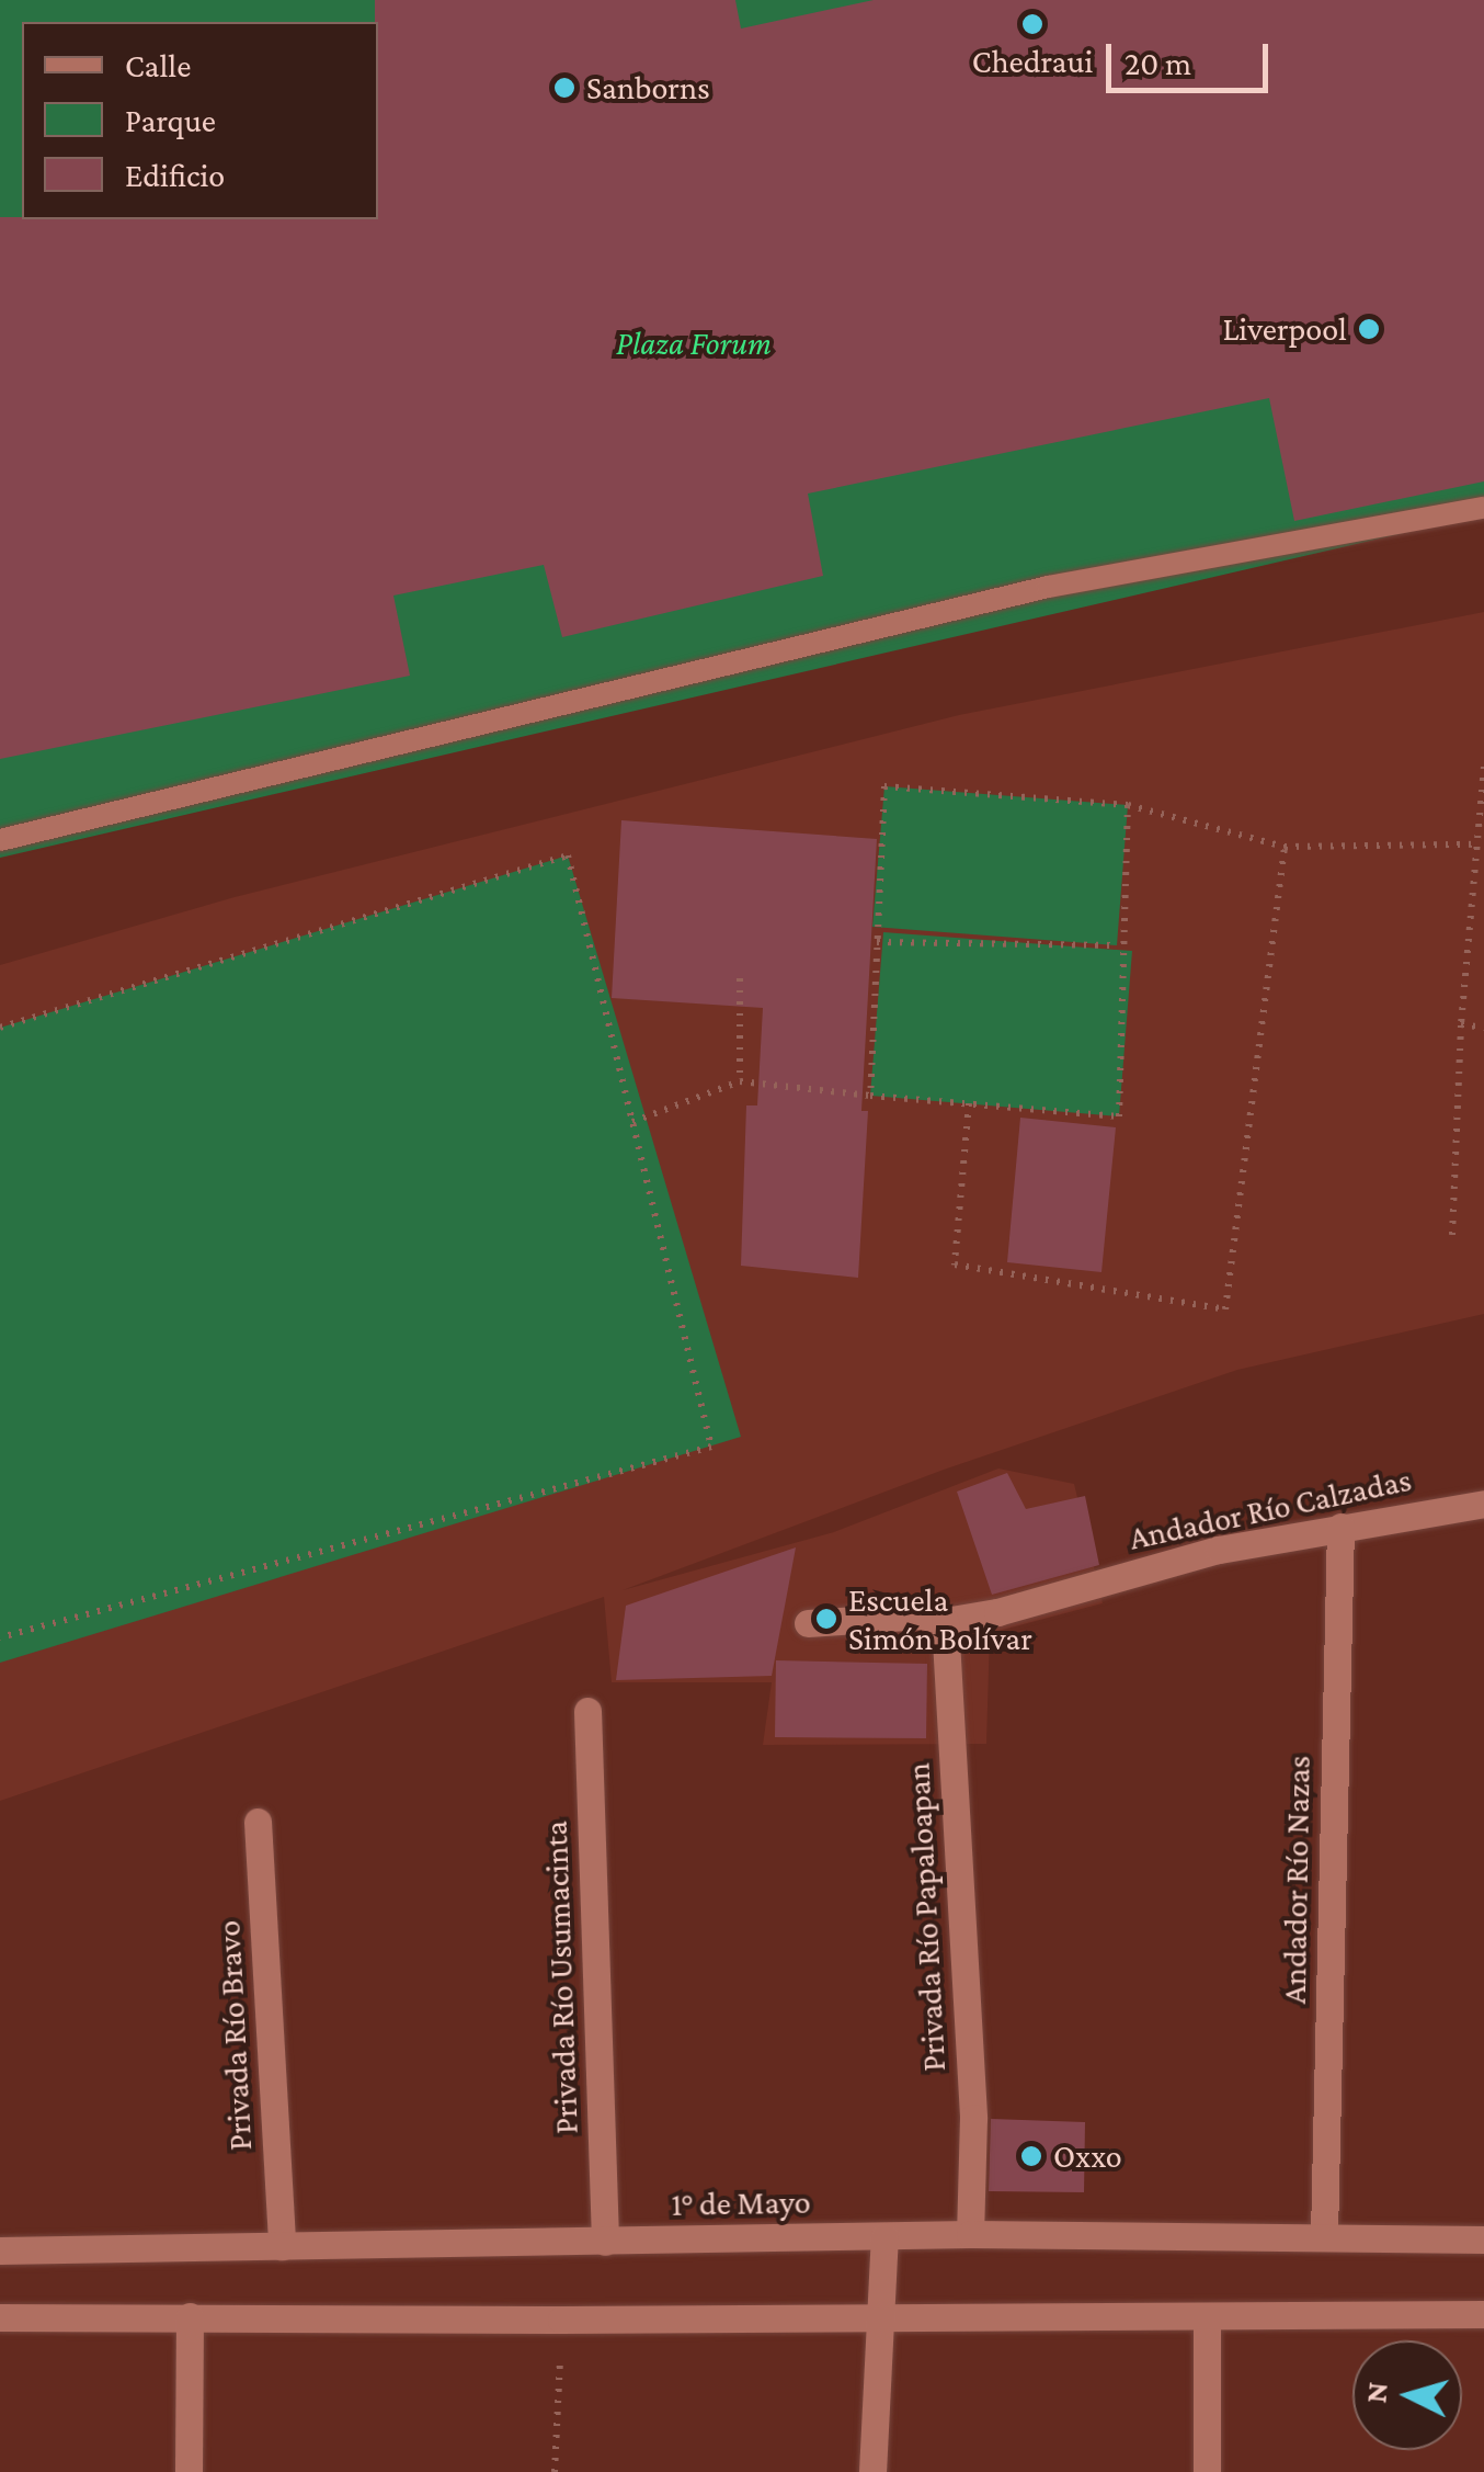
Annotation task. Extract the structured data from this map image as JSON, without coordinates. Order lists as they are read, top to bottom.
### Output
{
  "streets": {
    "street": [
      "Andador Río Calzadas",
      "Andador Río Nazas",
      "Privada Río Papaloapan",
      "Privada Río Usumacinta",
      "Privada Río Bravo",
      "1° de Mayo"
    ]
  },
  "crossings": [
    ["Andador Río Calzadas", "Andador Río Nazas"],
    ["Andador Río Calzadas", "Privada Río Papaloapan"],
    ["Andador Río Nazas", "1° de Mayo"],
    ["Privada Río Papaloapan", "1° de Mayo"],
    ["Privada Río Usumacinta", "1° de Mayo"],
    ["Privada Río Bravo", "1° de Mayo"]
  ],
  "parks": ["Plaza Forum"],
  "places": [
    "Chedraui",
    "Sanborns",
    "Liverpool",
    "Escuela Simón Bolívar",
    "Oxxo"
  ],
  "legend": ["Calle", "Parque", "Edificio"],
  "scale_bar": "20 m",
  "north": "left"
}
